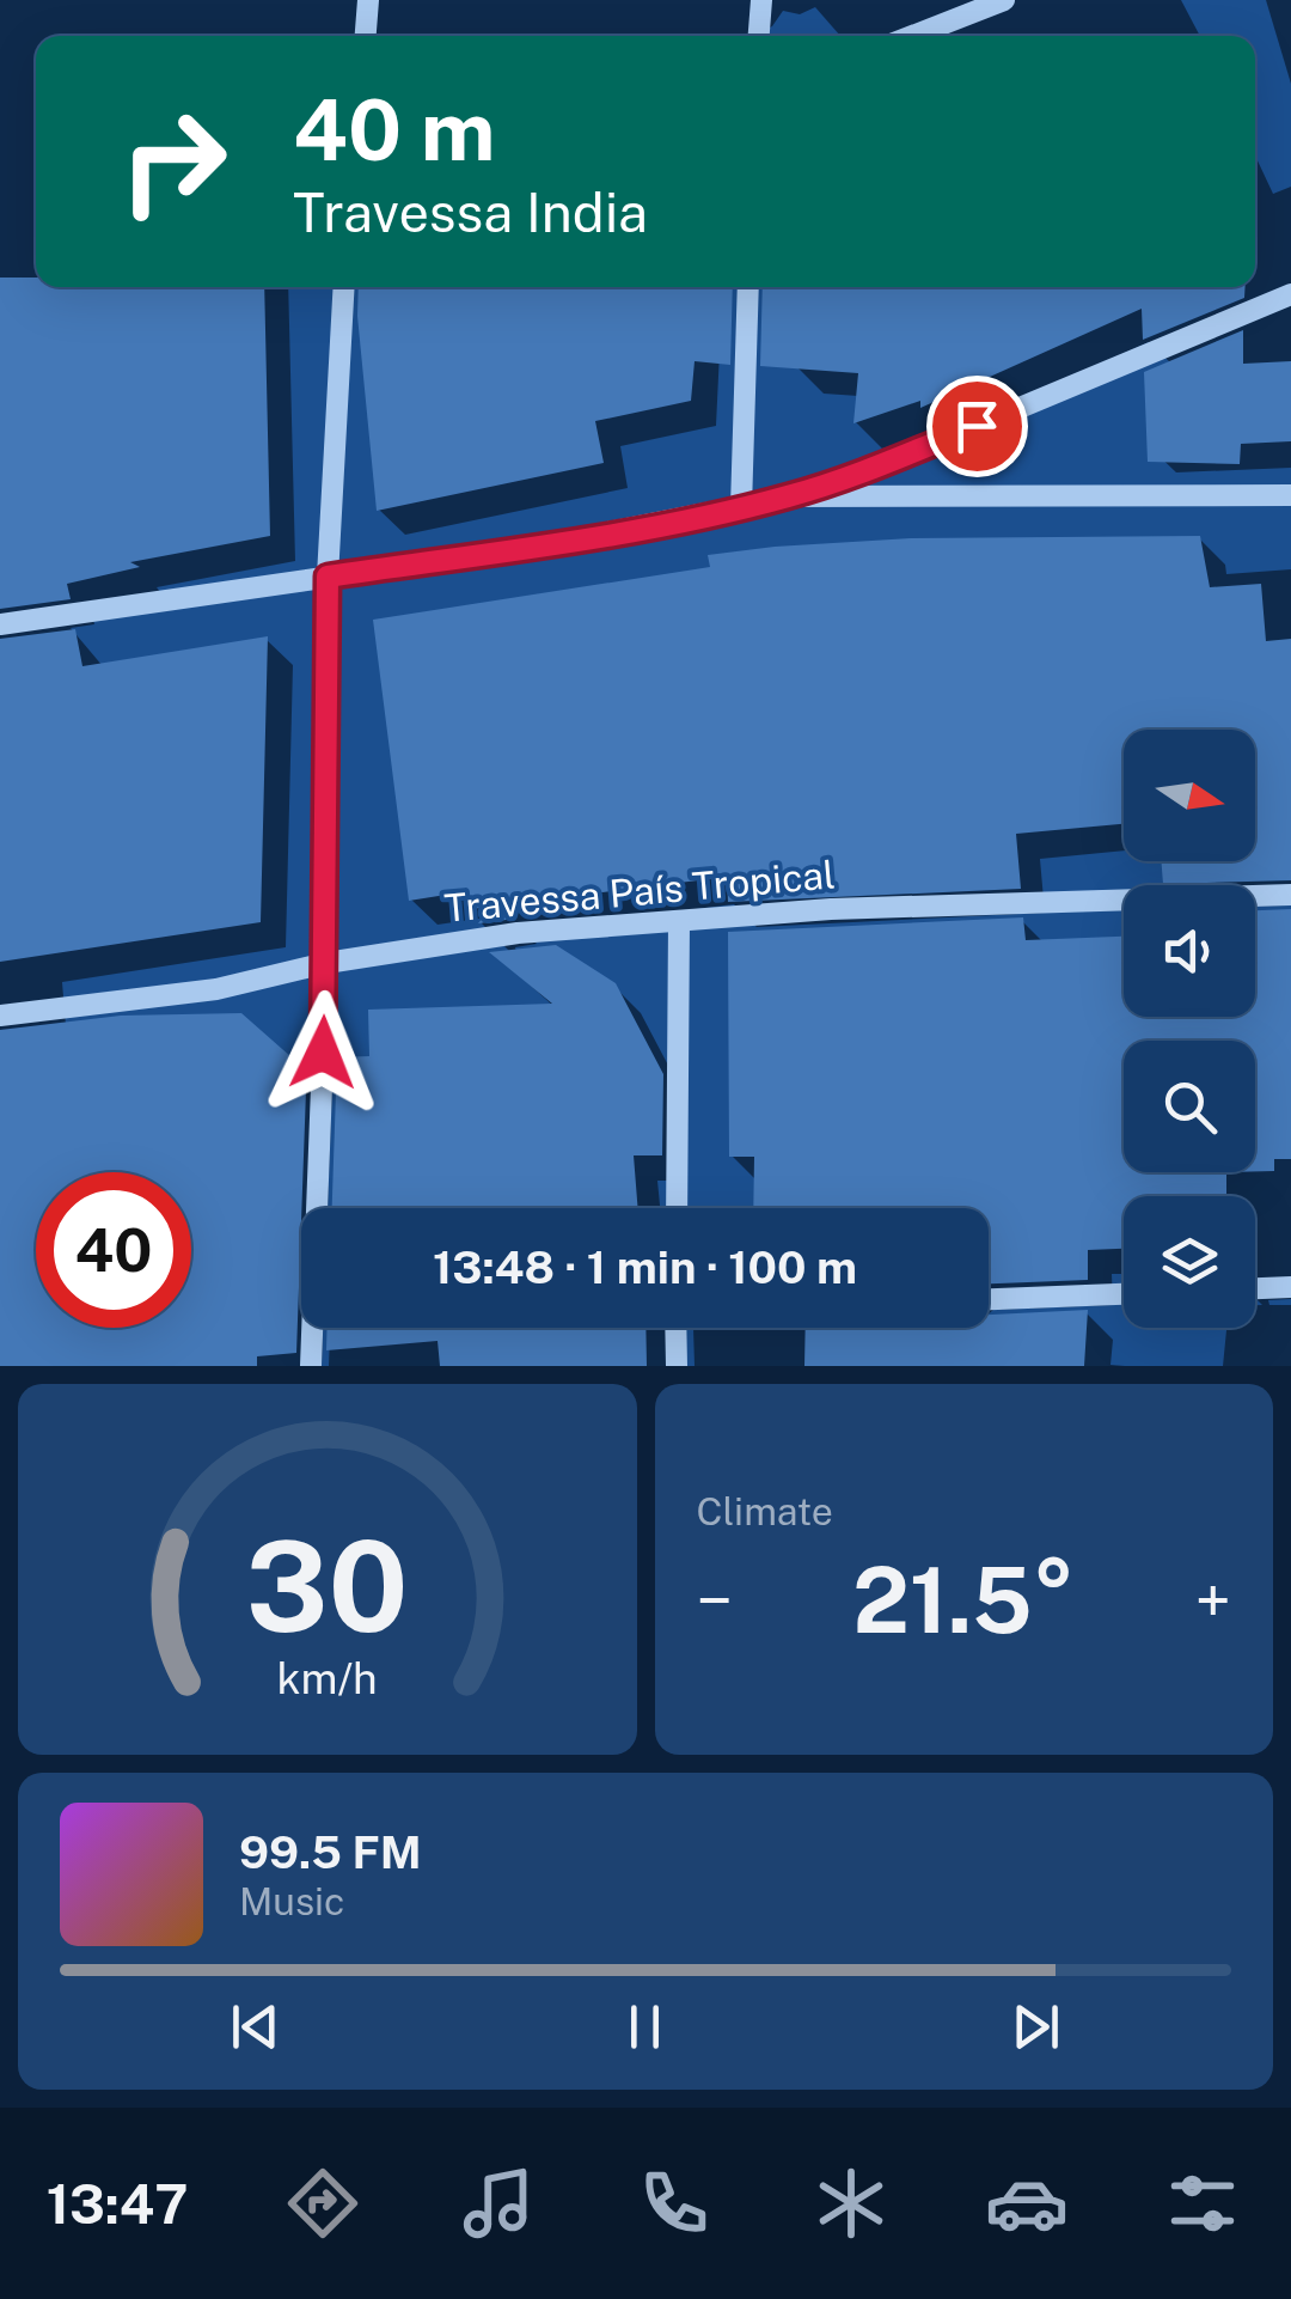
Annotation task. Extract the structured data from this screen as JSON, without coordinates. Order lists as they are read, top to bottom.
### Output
{
  "streets": {
    "street": ["Travessa País Tropical"]
  },
  "north": "right",
  "page": {
    "turn": ["40 m", "Travessa India"],
    "limit": "40",
    "trip": "13:48 · 1 min · 100 m",
    "tile": "Climate",
    "heat": ["−", "21.5°", "+"],
    "song": ["99.5 FM", "Music"],
    "tabs": "13:47",
    "gauge": ["30", "km/h"]
  }
}
